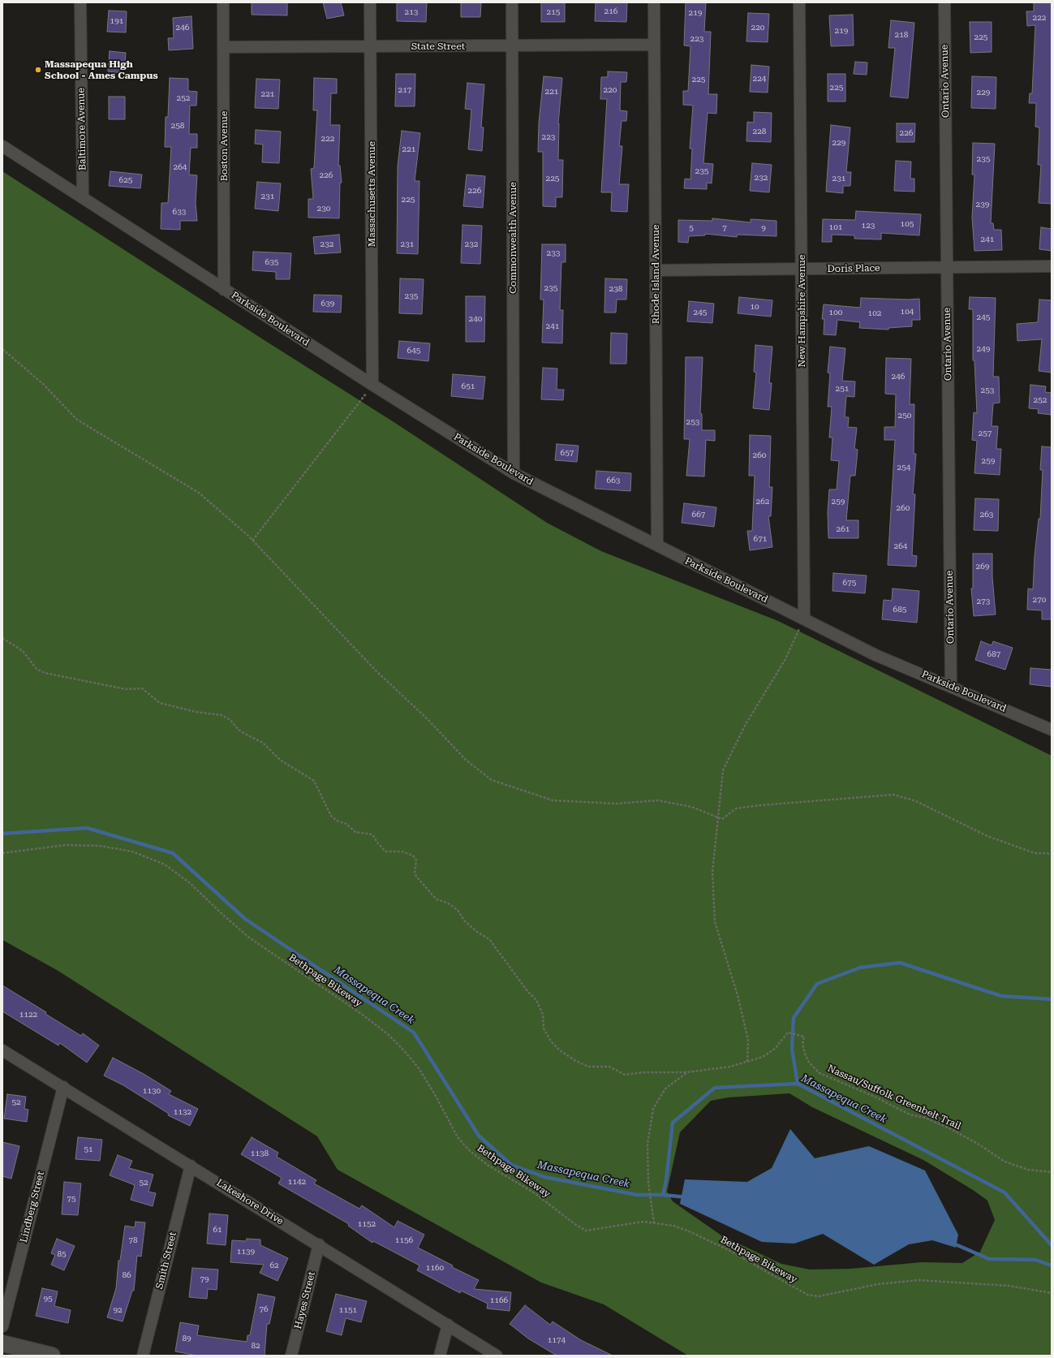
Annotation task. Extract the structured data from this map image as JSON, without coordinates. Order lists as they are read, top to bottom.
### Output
{
  "streets": {
    "street": [
      "State Street",
      "Ontario Avenue",
      "Baltimore Avenue",
      "Boston Avenue",
      "Massachusetts Avenue",
      "Commonwealth Avenue",
      "Doris Place",
      "Rhode Island Avenue",
      "New Hampshire Avenue",
      "Parkside Boulevard",
      "Lakeshore Drive",
      "Lindberg Street",
      "Smith Street",
      "Hayes Street"
    ],
    "path": ["Bethpage Bikeway", "Nassau/Suffolk Greenbelt Trail"]
  },
  "crossings": [
    ["State Street", "Boston Avenue"],
    ["State Street", "Massachusetts Avenue"],
    ["State Street", "Commonwealth Avenue"],
    ["State Street", "Rhode Island Avenue"],
    ["Ontario Avenue", "Doris Place"],
    ["Ontario Avenue", "Parkside Boulevard"],
    ["Baltimore Avenue", "Parkside Boulevard"],
    ["Boston Avenue", "Parkside Boulevard"],
    ["Massachusetts Avenue", "Parkside Boulevard"],
    ["Commonwealth Avenue", "Parkside Boulevard"],
    ["Doris Place", "Rhode Island Avenue"],
    ["Doris Place", "New Hampshire Avenue"],
    ["Rhode Island Avenue", "Parkside Boulevard"],
    ["New Hampshire Avenue", "Parkside Boulevard"],
    ["Lakeshore Drive", "Lindberg Street"],
    ["Lakeshore Drive", "Smith Street"],
    ["Lakeshore Drive", "Hayes Street"]
  ],
  "water": ["Massapequa Creek"],
  "places": ["Massapequa High School - Ames Campus"],
  "house_numbers": [
    "216",
    "213",
    "215",
    "219",
    "222",
    "191",
    "246",
    "220",
    "219",
    "218",
    "225",
    "223",
    "224",
    "225",
    "225",
    "217",
    "220",
    "221",
    "229",
    "221",
    "252",
    "258",
    "228",
    "226",
    "223",
    "222",
    "229",
    "221",
    "235",
    "264",
    "235",
    "226",
    "232",
    "225",
    "231",
    "625",
    "226",
    "231",
    "225",
    "239",
    "230",
    "633",
    "105",
    "123",
    "101",
    "5",
    "7",
    "9",
    "241",
    "232",
    "231",
    "232",
    "233",
    "635",
    "235",
    "238",
    "235",
    "639",
    "10",
    "104",
    "245",
    "100",
    "102",
    "245",
    "240",
    "241",
    "249",
    "645",
    "246",
    "651",
    "251",
    "253",
    "252",
    "250",
    "253",
    "257",
    "657",
    "260",
    "259",
    "254",
    "663",
    "262",
    "259",
    "260",
    "667",
    "263",
    "261",
    "671",
    "264",
    "269",
    "675",
    "270",
    "273",
    "685",
    "687",
    "1122",
    "1130",
    "52",
    "1132",
    "51",
    "1138",
    "1142",
    "52",
    "75",
    "1152",
    "61",
    "78",
    "1156",
    "1139",
    "85",
    "62",
    "1160",
    "86",
    "79",
    "95",
    "1166",
    "76",
    "92",
    "1151",
    "89",
    "1174",
    "82"
  ]
}
